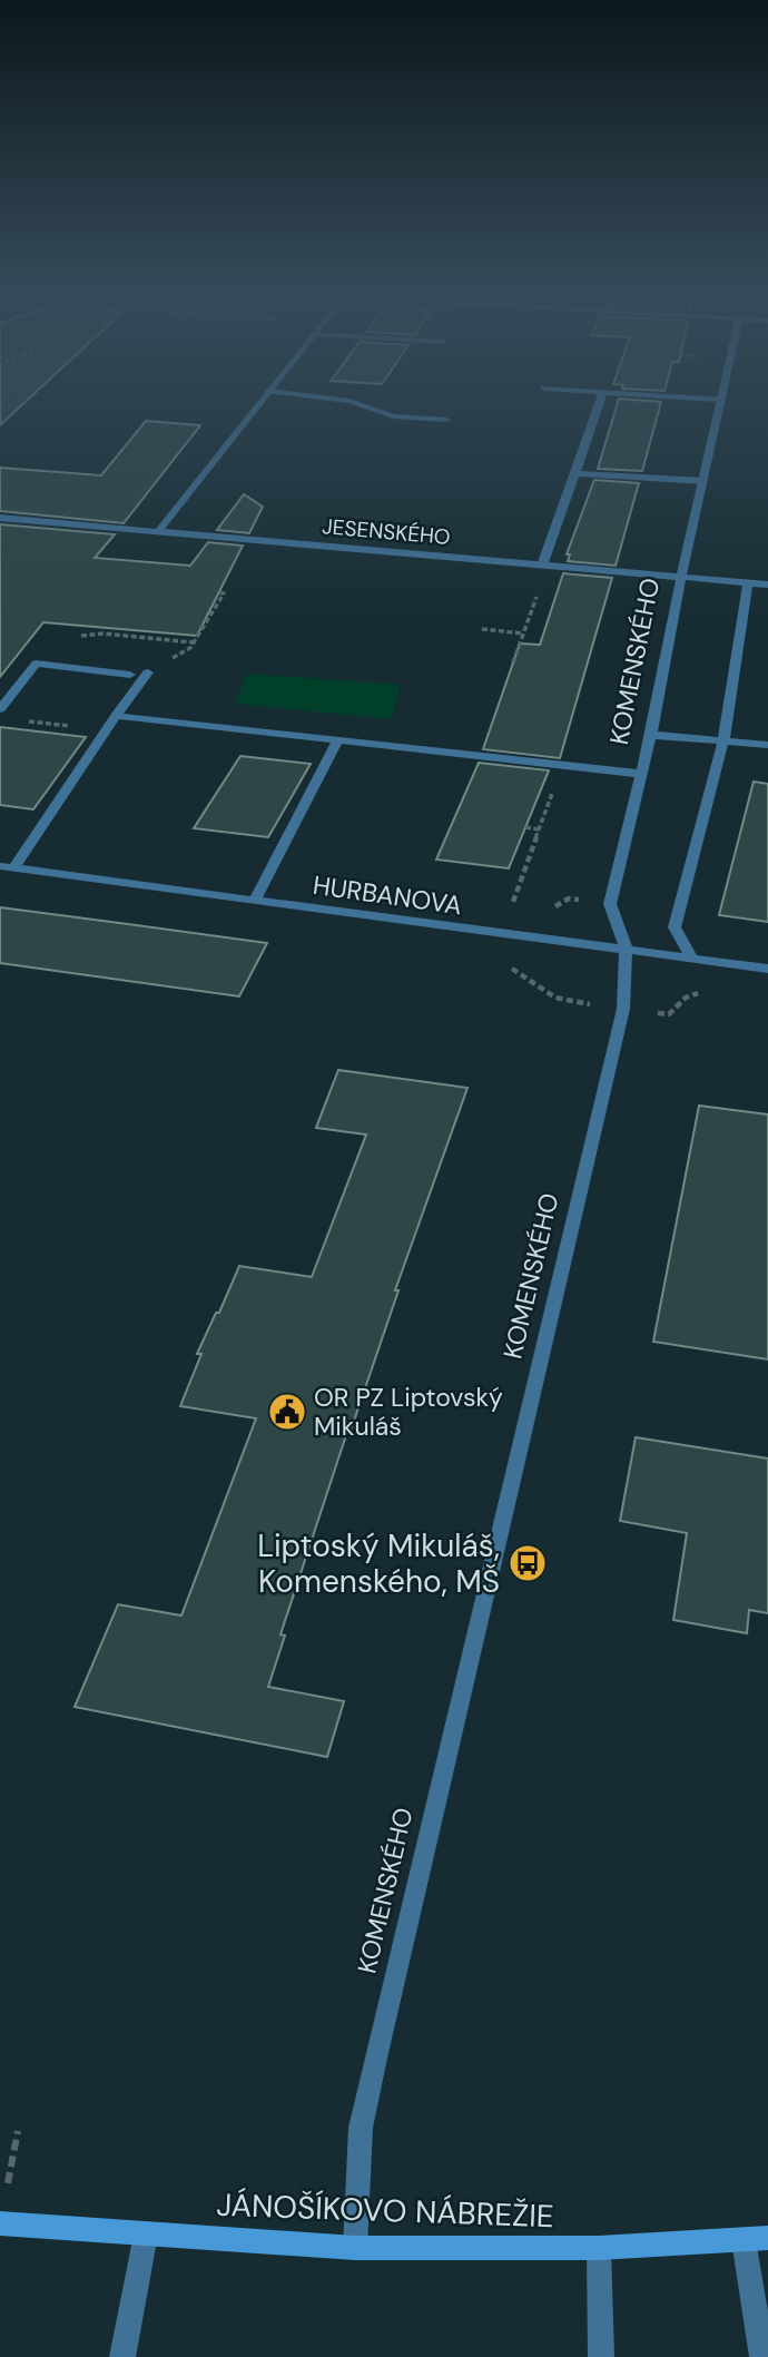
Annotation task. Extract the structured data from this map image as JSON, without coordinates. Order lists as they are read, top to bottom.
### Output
{
  "streets": {
    "main road": ["JÁNOŠÍKOVO NÁBREŽIE"],
    "street": ["JESENSKÉHO", "KOMENSKÉHO", "HURBANOVA"]
  },
  "crossings": [
    ["JESENSKÉHO", "KOMENSKÉHO"],
    ["KOMENSKÉHO", "HURBANOVA"],
    ["KOMENSKÉHO", "JÁNOŠÍKOVO NÁBREŽIE"]
  ],
  "places": {
    "public building": ["OR PZ Liptovský Mikuláš"],
    "bus stop": ["Liptoský Mikuláš, Komenského, MŠ"]
  }
}
